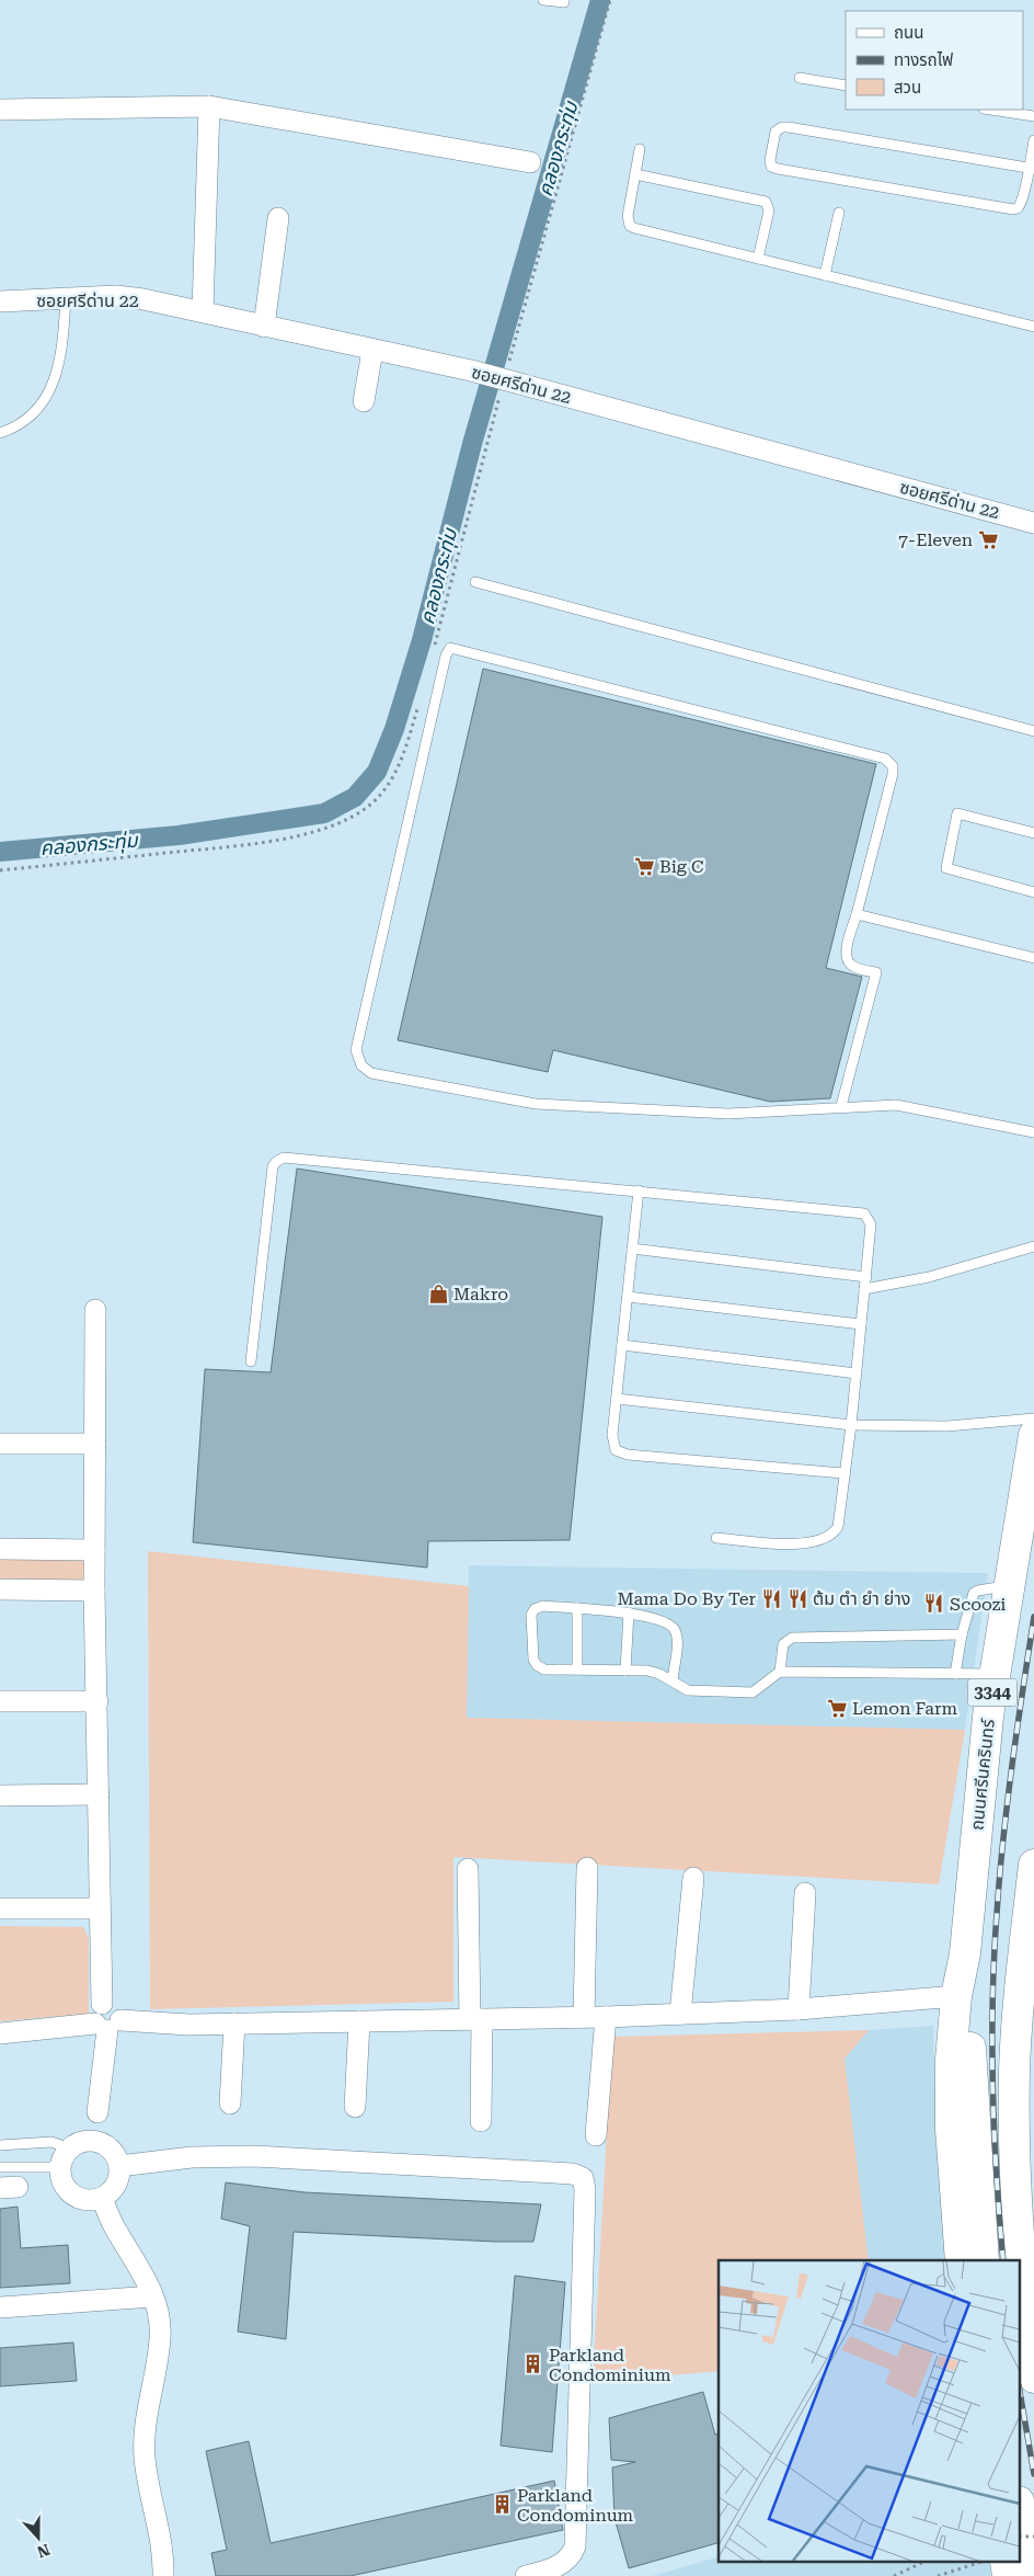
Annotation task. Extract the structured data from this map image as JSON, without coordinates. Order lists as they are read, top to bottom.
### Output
{
  "streets": {
    "main road": ["3344", "ถนนศรีนครินทร์"],
    "street": ["ซอยศรีด่าน 22"]
  },
  "water": ["คลองกระทุ่ม"],
  "places": {
    "supermarket": ["7-Eleven", "Big C", "Lemon Farm"],
    "shop": ["Makro"],
    "restaurant": ["Mama Do By Ter", "ต้ม ตำ ยำ ย่าง", "Scoozi"],
    "building": ["Parkland Condominium", "Parkland Condominum"]
  },
  "legend": ["ถนน", "ทางรถไฟ", "สวน"],
  "north": "bottom"
}
